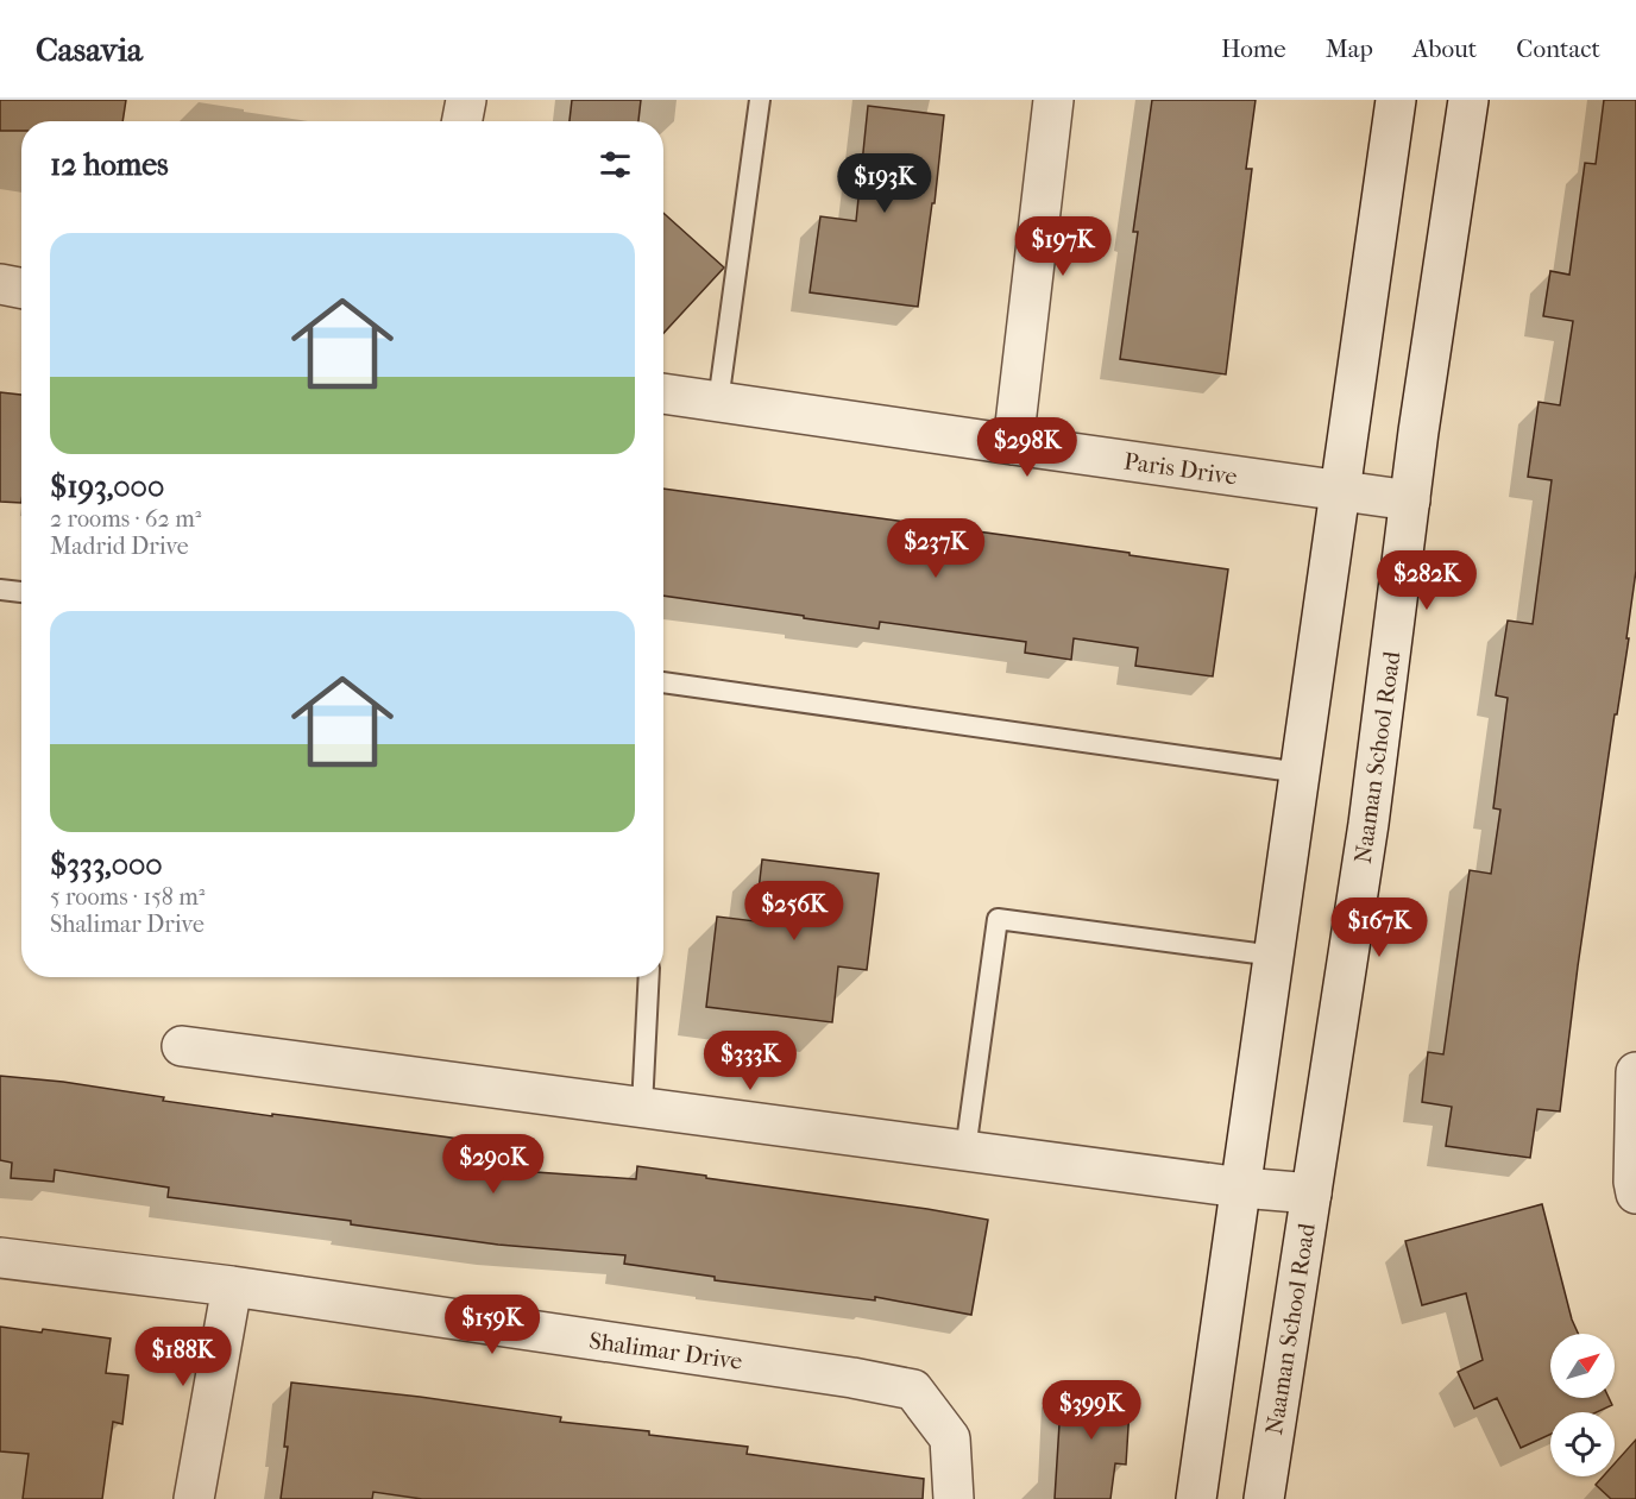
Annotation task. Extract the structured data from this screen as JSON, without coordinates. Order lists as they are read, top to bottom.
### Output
{
  "streets": {
    "street": ["Paris Drive", "Naaman School Road", "Shalimar Drive"]
  },
  "crossings": [
    ["Paris Drive", "Naaman School Road"]
  ],
  "north": "top right",
  "page": {
    "header": "Casavia",
    "nav": [
      "Home",
      "Map",
      "About",
      "Contact"
    ],
    "heading": "12 homes",
    "price": [
      "$193K",
      "$197K",
      "$298K",
      "$237K",
      "$282K",
      "$256K",
      "$167K",
      "$333K",
      "$290K",
      "$159K",
      "$188K",
      "$399K"
    ],
    "list": [
      {
        "name": "$193,000",
        "note": "2 rooms · 62 m² · Madrid Drive"
      },
      {
        "name": "$333,000",
        "note": "5 rooms · 158 m² · Shalimar Drive"
      }
    ]
  }
}
